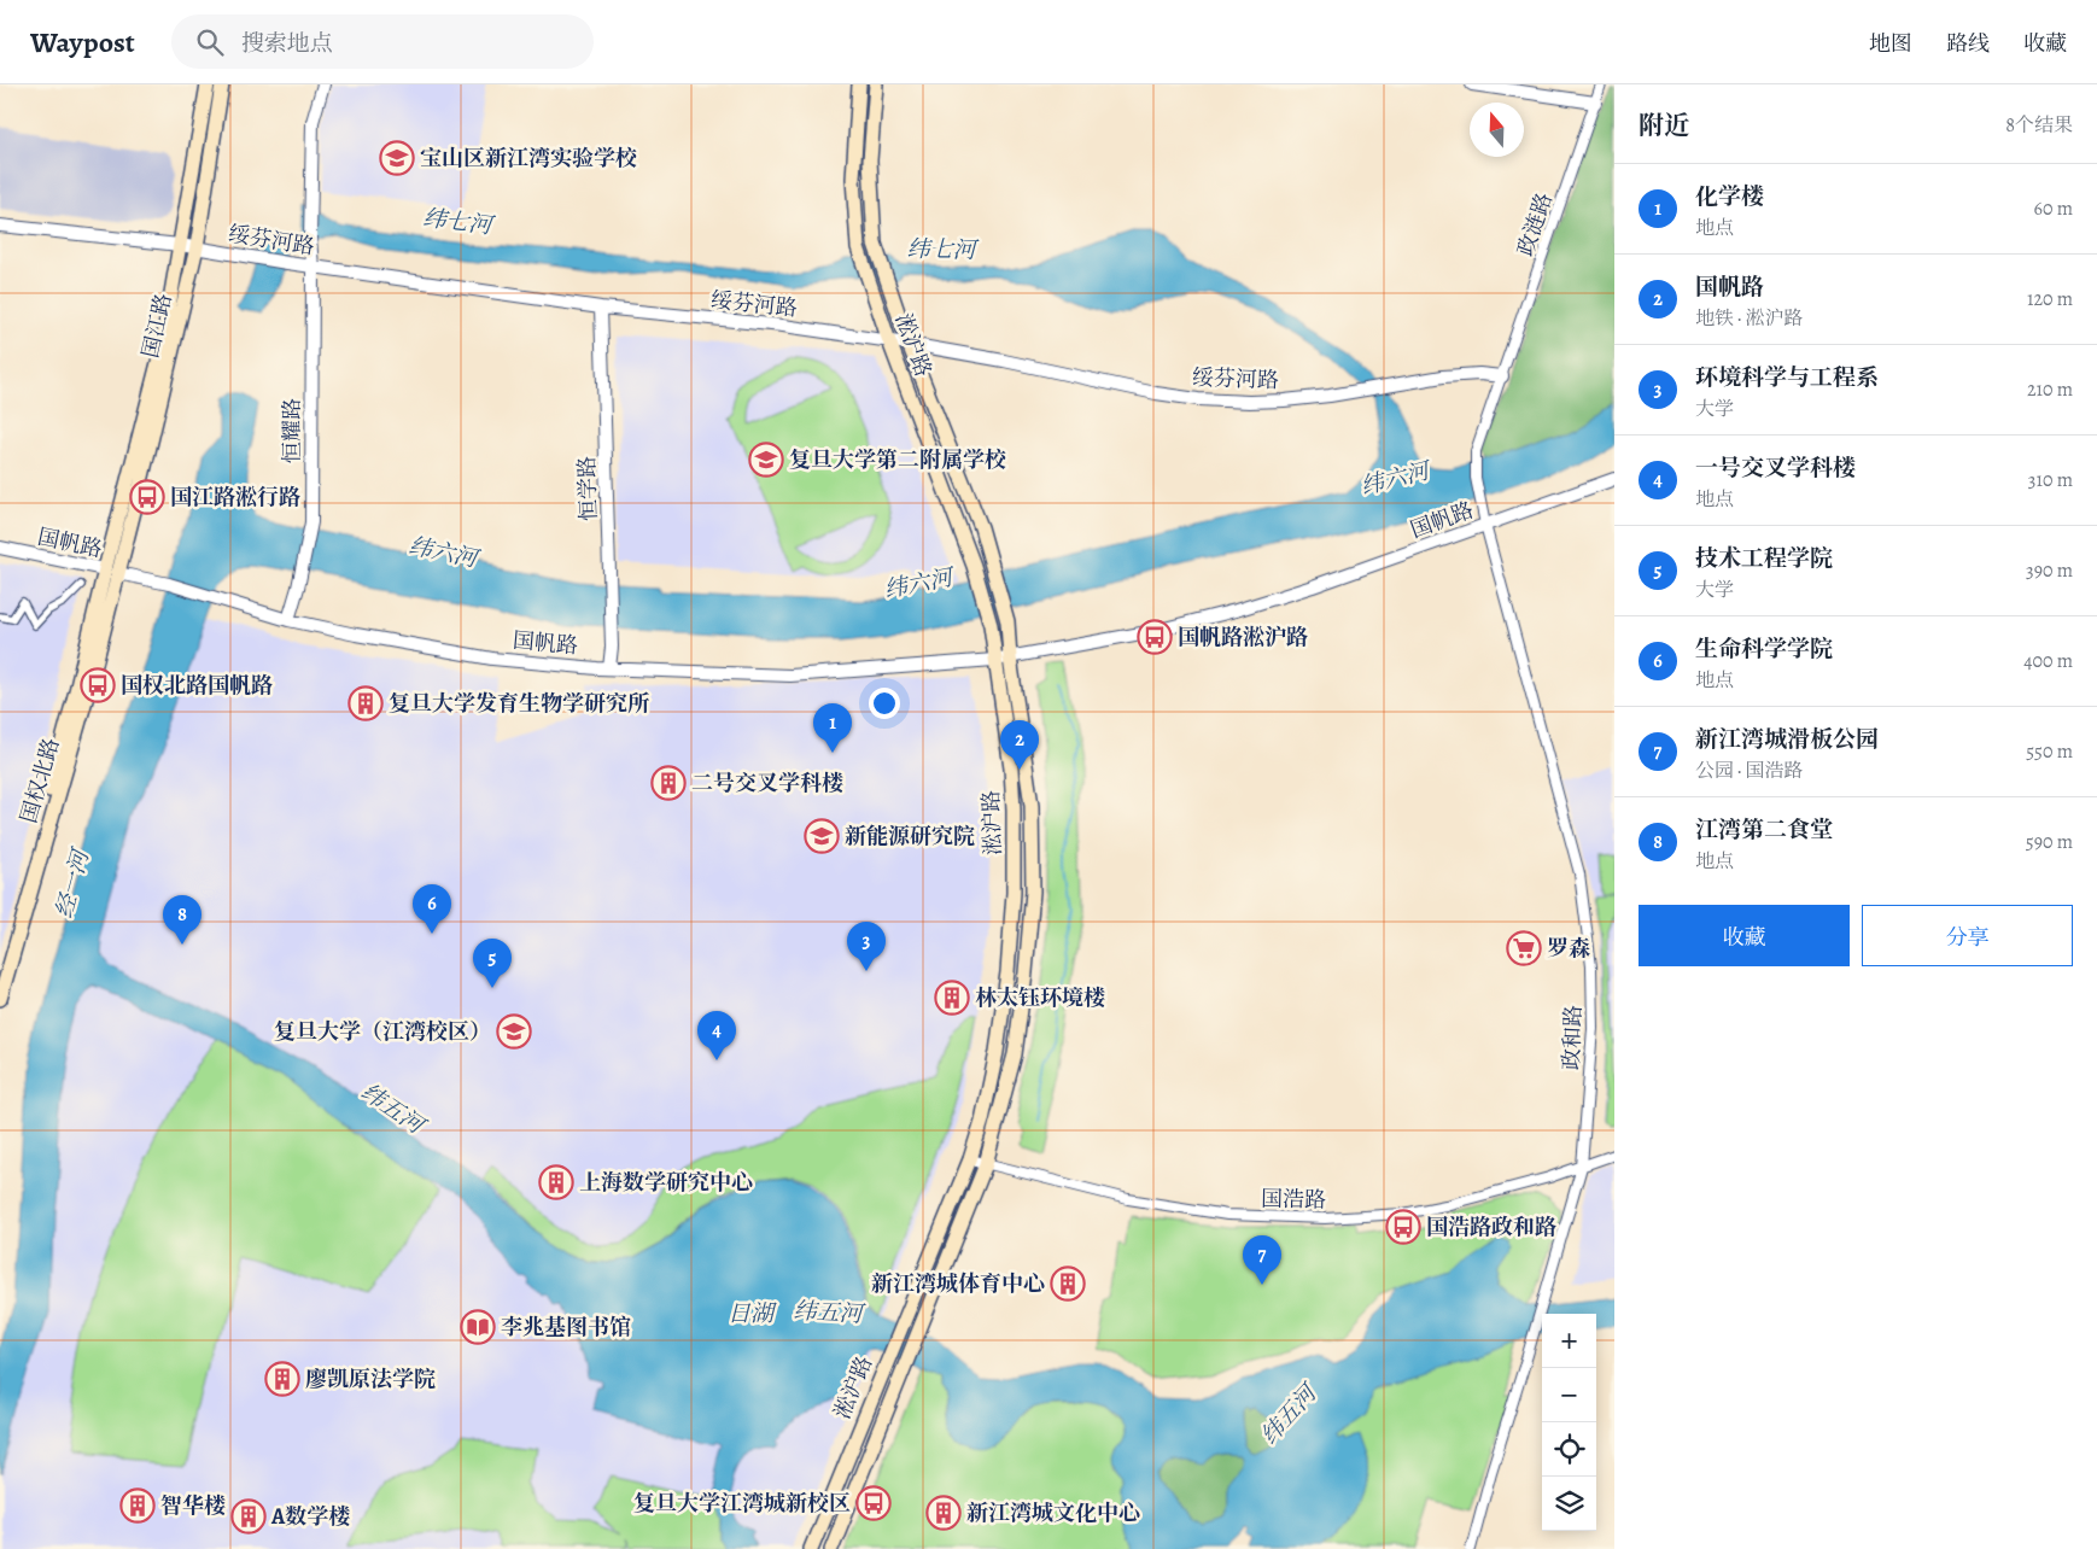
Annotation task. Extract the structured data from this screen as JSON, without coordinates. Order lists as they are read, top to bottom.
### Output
{
  "streets": {
    "main road": ["国江路", "淞沪路", "国权北路"],
    "street": [
      "政涟路",
      "绥芬河路",
      "恒耀路",
      "恒学路",
      "国帆路",
      "政和路",
      "国浩路"
    ]
  },
  "crossings": [
    ["政涟路", "绥芬河路"],
    ["政涟路", "政和路"],
    ["绥芬河路", "国江路"],
    ["绥芬河路", "淞沪路"],
    ["绥芬河路", "恒耀路"],
    ["绥芬河路", "恒学路"],
    ["国江路", "国帆路"],
    ["国江路", "国权北路"],
    ["淞沪路", "国帆路"],
    ["淞沪路", "国浩路"],
    ["恒耀路", "国帆路"],
    ["恒学路", "国帆路"],
    ["国帆路", "国权北路"],
    ["国帆路", "政和路"],
    ["政和路", "国浩路"]
  ],
  "water": [
    "纬七河",
    "纬六河",
    "经一河",
    "纬五河",
    "日湖"
  ],
  "places": {
    "school or university": [
      "宝山区新江湾实验学校",
      "复旦大学第二附属学校",
      "新能源研究院",
      "复旦大学（江湾校区）"
    ],
    "bus stop": [
      "国江路淞行路",
      "国帆路淞沪路",
      "国权北路国帆路",
      "国浩路政和路",
      "复旦大学江湾城新校区"
    ],
    "building": [
      "复旦大学发育生物学研究所",
      "二号交叉学科楼",
      "林太钰环境楼",
      "上海数学研究中心",
      "新江湾城体育中心",
      "廖凯原法学院",
      "智华楼",
      "新江湾城文化中心",
      "A数学楼"
    ],
    "supermarket": ["罗森"],
    "library": ["李兆基图书馆"]
  },
  "north": "top",
  "page": {
    "header": "Waypost",
    "search": "搜索地点",
    "nav": ["地图", "路线", "收藏"],
    "heading": ["附近", "8个结果"],
    "list": [
      {
        "mark": "1",
        "name": "化学楼",
        "note": "地点",
        "value": "60 m"
      },
      {
        "mark": "2",
        "name": "国帆路",
        "note": "地铁 · 淞沪路",
        "value": "120 m"
      },
      {
        "mark": "3",
        "name": "环境科学与工程系",
        "note": "大学",
        "value": "210 m"
      },
      {
        "mark": "4",
        "name": "一号交叉学科楼",
        "note": "地点",
        "value": "310 m"
      },
      {
        "mark": "5",
        "name": "技术工程学院",
        "note": "大学",
        "value": "390 m"
      },
      {
        "mark": "6",
        "name": "生命科学学院",
        "note": "地点",
        "value": "400 m"
      },
      {
        "mark": "7",
        "name": "新江湾城滑板公园",
        "note": "公园 · 国浩路",
        "value": "550 m"
      },
      {
        "mark": "8",
        "name": "江湾第二食堂",
        "note": "地点",
        "value": "590 m"
      }
    ],
    "pins": [
      "1",
      "2",
      "6",
      "8",
      "3",
      "5",
      "4",
      "7"
    ],
    "buttons": ["收藏", "分享"],
    "map_buttons": ["+", "−"]
  }
}
